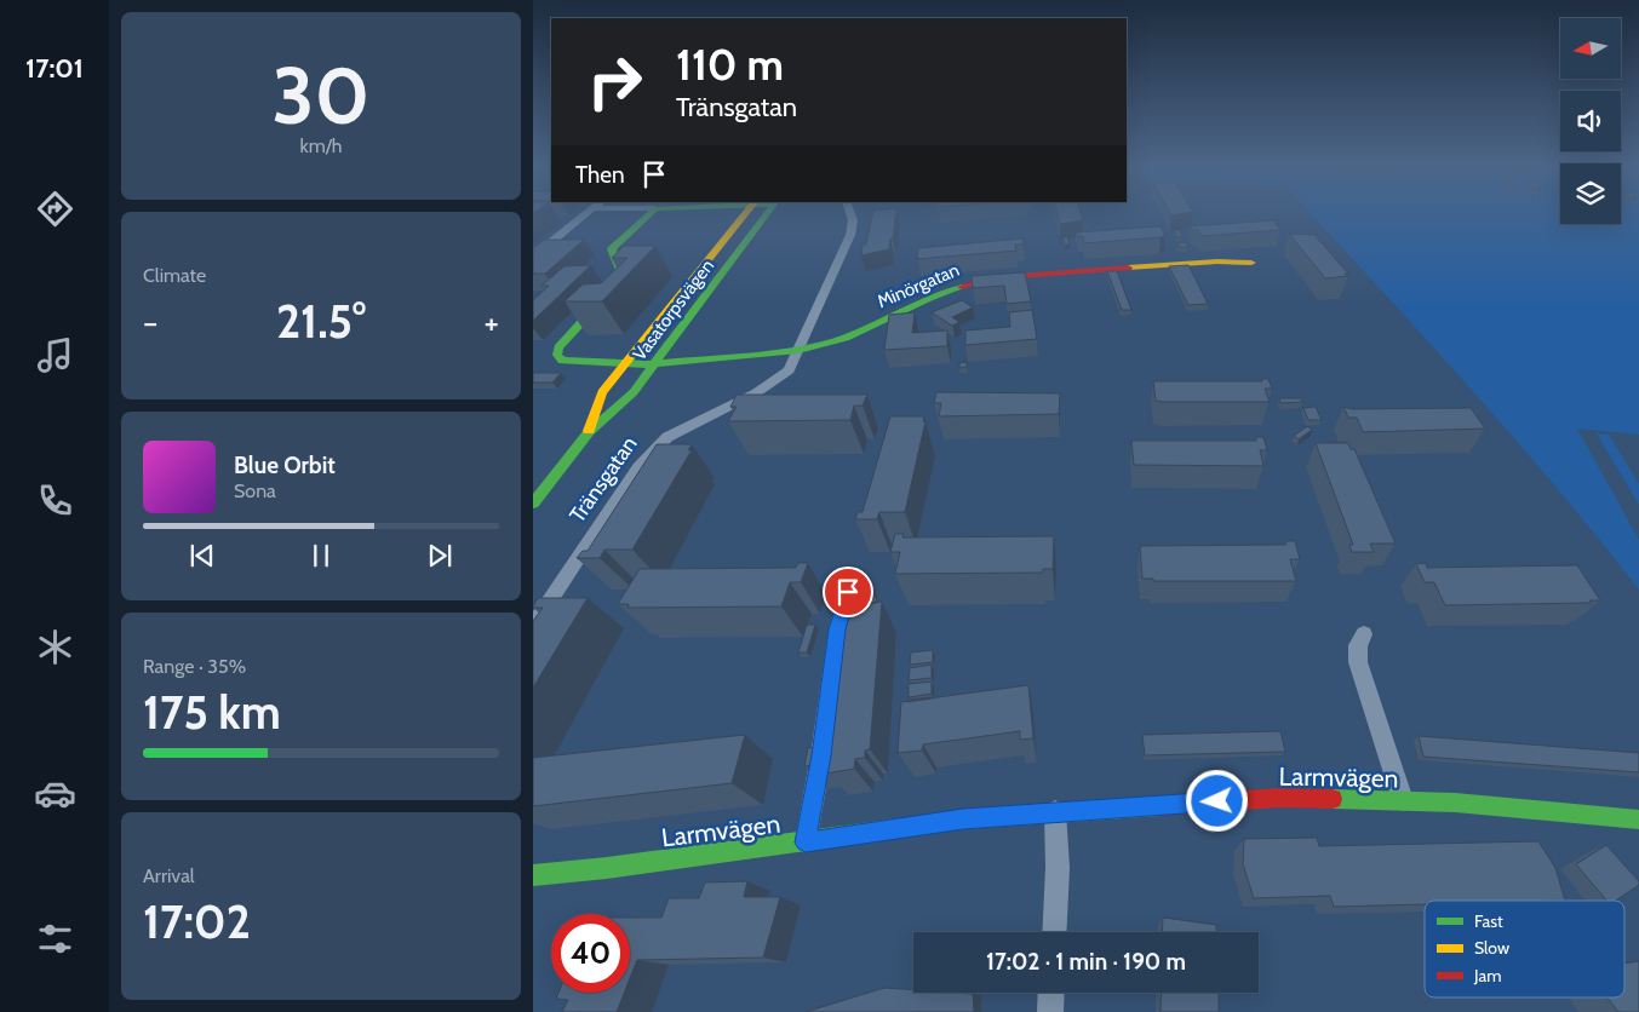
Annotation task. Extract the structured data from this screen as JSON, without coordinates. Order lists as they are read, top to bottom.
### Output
{
  "streets": {
    "street": [
      "Minörgatan",
      "Vasatorpsvägen",
      "Tränsgatan",
      "Larmvägen"
    ]
  },
  "crossings": [
    ["Minörgatan", "Vasatorpsvägen"],
    ["Minörgatan", "Tränsgatan"]
  ],
  "legend": ["Fast", "Slow", "Jam"],
  "north": "left",
  "page": {
    "tabs": "17:01",
    "tile": [
      ["30", "km/h"],
      "Climate",
      ["Range · 35%", "175 km"],
      ["Arrival", "17:02"]
    ],
    "turn": ["110 m", "Tränsgatan"],
    "then": "Then",
    "heat": ["−", "21.5°", "+"],
    "song": ["Blue Orbit", "Sona"],
    "limit": "40",
    "trip": "17:02 · 1 min · 190 m"
  }
}
